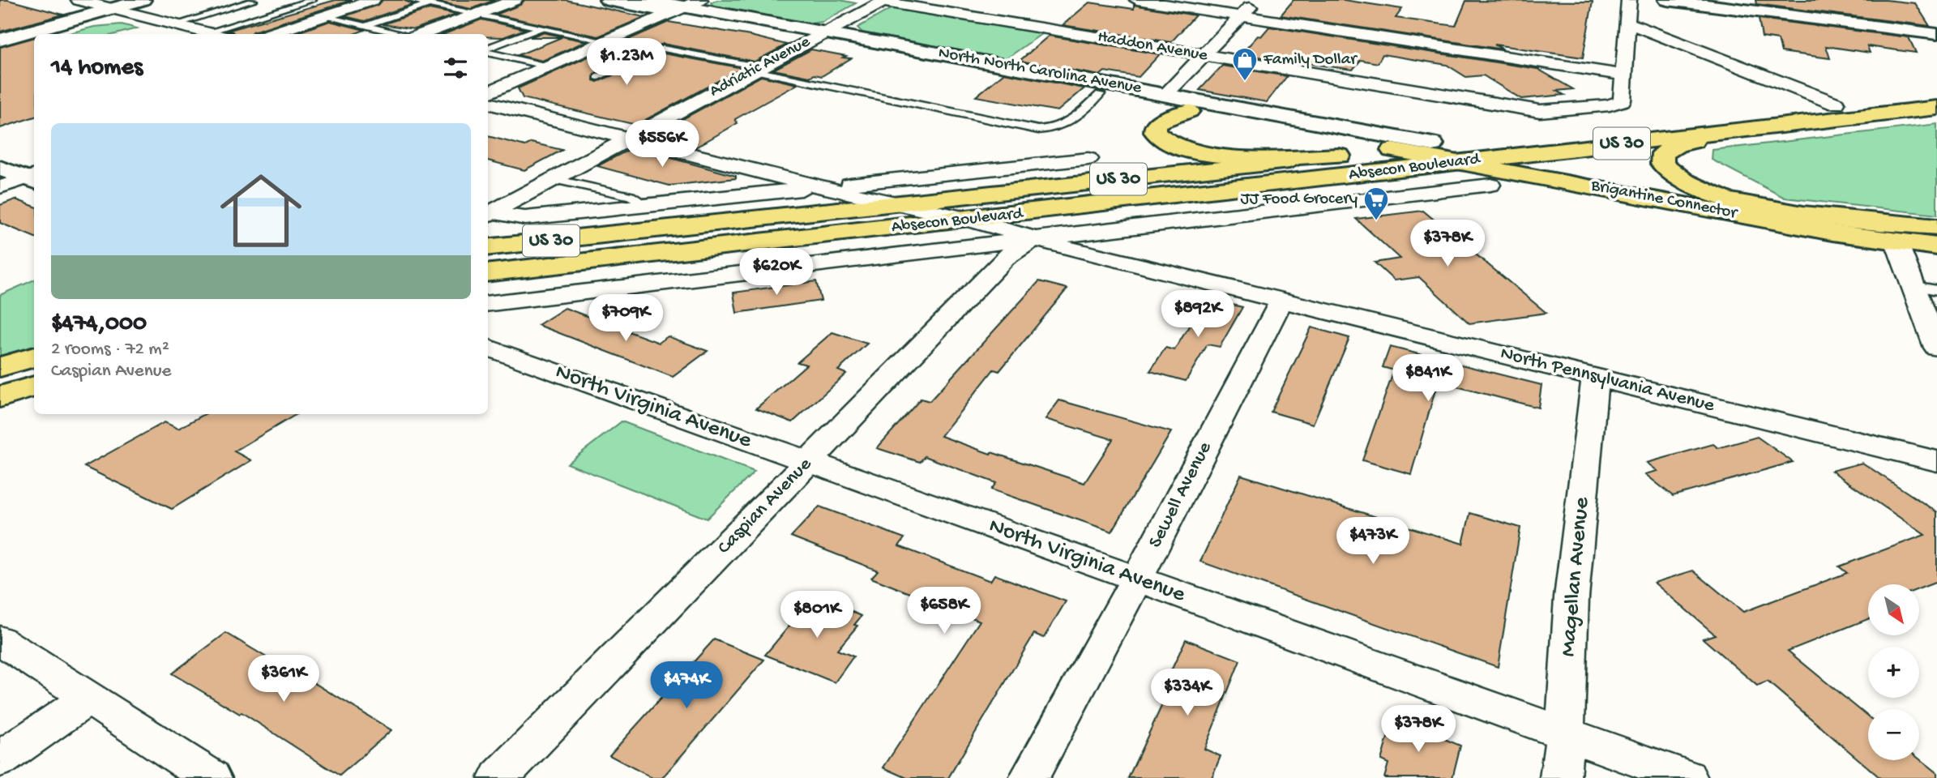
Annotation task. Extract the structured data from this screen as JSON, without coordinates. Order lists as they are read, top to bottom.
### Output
{
  "streets": {
    "main road": ["US 30", "Absecon Boulevard", "Brigantine Connector"],
    "street": [
      "Haddon Avenue",
      "Adriatic Avenue",
      "North North Carolina Avenue",
      "North Pennsylvania Avenue",
      "North Virginia Avenue",
      "Sewell Avenue",
      "Caspian Avenue",
      "Magellan Avenue"
    ]
  },
  "crossings": [
    ["Haddon Avenue", "Adriatic Avenue"],
    ["Adriatic Avenue", "North North Carolina Avenue"],
    ["Adriatic Avenue", "North Pennsylvania Avenue"],
    ["North North Carolina Avenue", "Absecon Boulevard"],
    ["North North Carolina Avenue", "Brigantine Connector"],
    ["Absecon Boulevard", "Brigantine Connector"],
    ["Absecon Boulevard", "North Pennsylvania Avenue"],
    ["Absecon Boulevard", "Caspian Avenue"],
    ["North Pennsylvania Avenue", "Sewell Avenue"],
    ["North Pennsylvania Avenue", "Caspian Avenue"],
    ["North Pennsylvania Avenue", "Magellan Avenue"],
    ["North Virginia Avenue", "Sewell Avenue"],
    ["North Virginia Avenue", "Caspian Avenue"],
    ["North Virginia Avenue", "Magellan Avenue"]
  ],
  "places": {
    "shop": ["Family Dollar"],
    "supermarket": ["JJ Food Grocery"]
  },
  "north": "bottom right",
  "page": {
    "heading": "14 homes",
    "price": [
      "$1.23M",
      "$556K",
      "$378K",
      "$620K",
      "$892K",
      "$709K",
      "$841K",
      "$473K",
      "$658K",
      "$801K",
      "$361K",
      "$474K",
      "$334K",
      "$378K"
    ],
    "list": [
      {
        "name": "$474,000",
        "note": "2 rooms · 72 m² · Caspian Avenue"
      }
    ],
    "map_buttons": ["+", "−"]
  }
}
